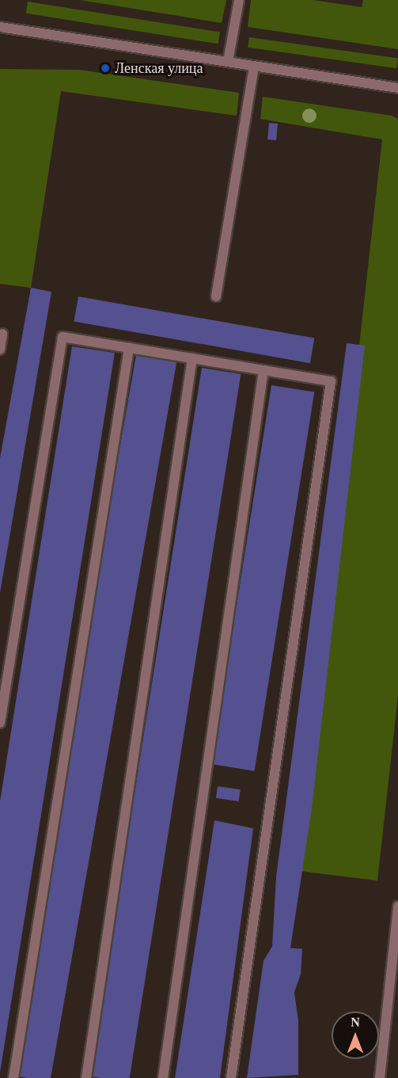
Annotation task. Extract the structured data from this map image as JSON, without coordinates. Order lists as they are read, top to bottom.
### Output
{
  "places": ["Ленская улица"],
  "north": "top"
}
